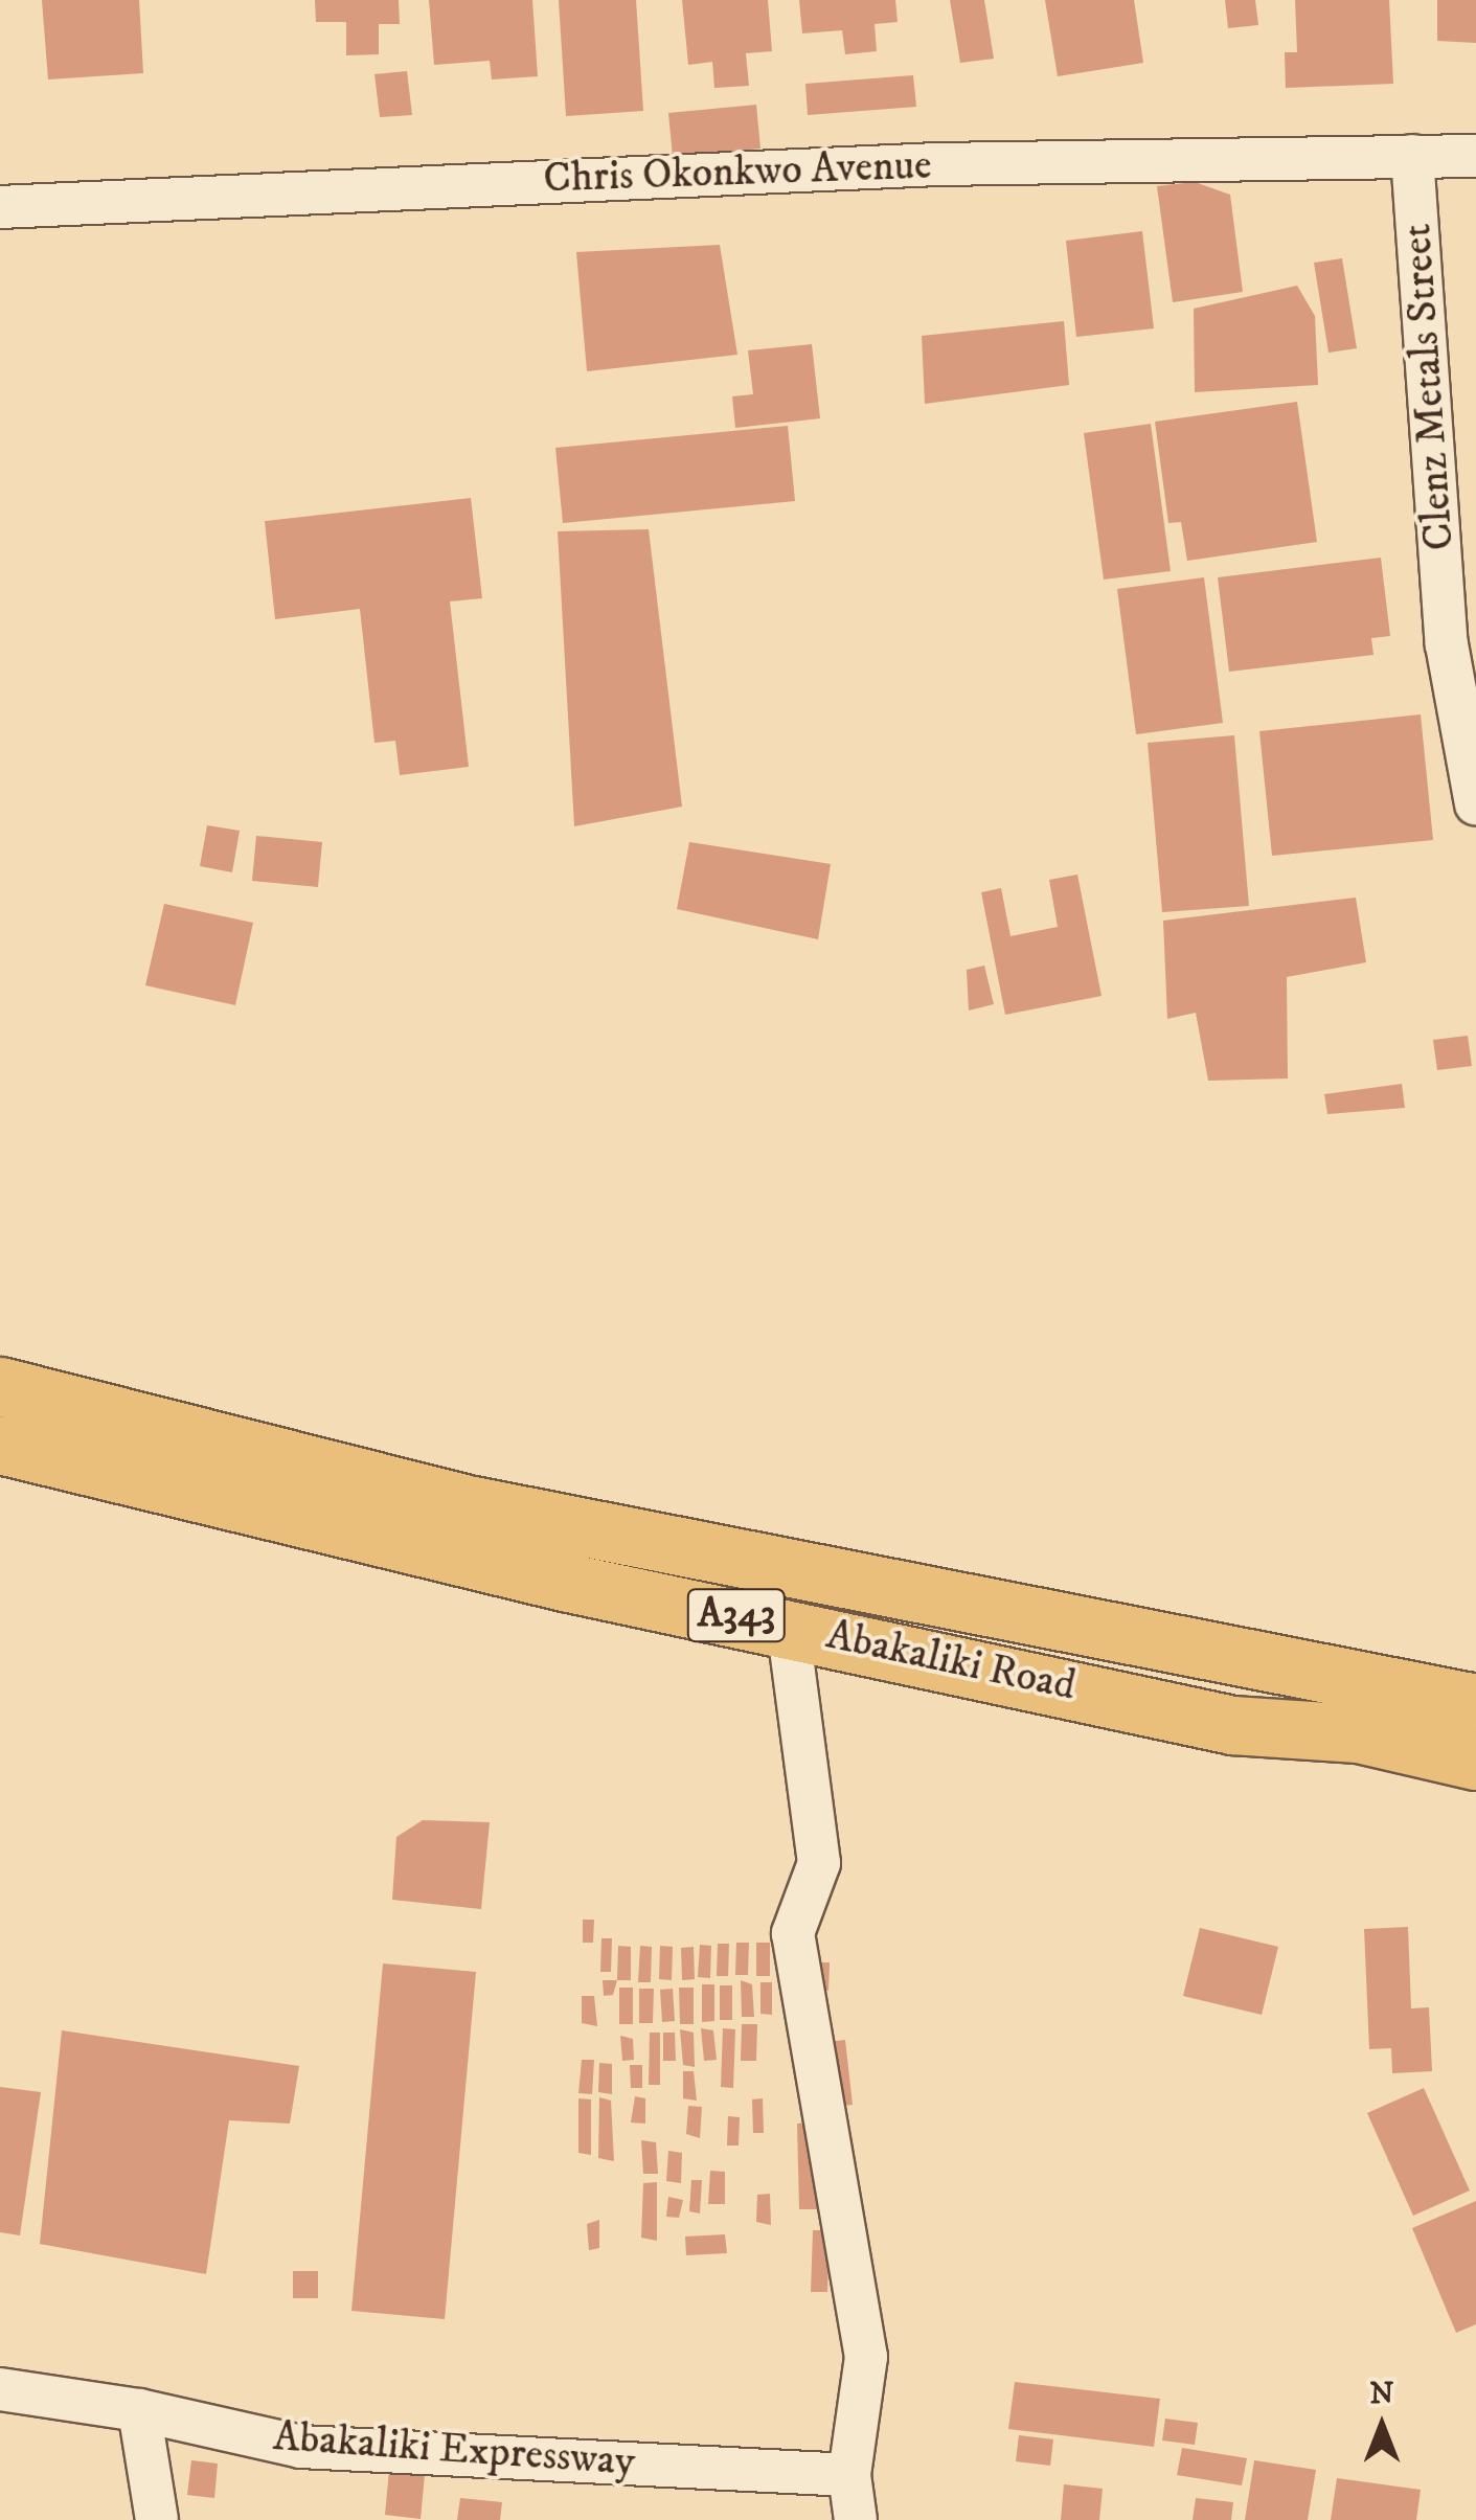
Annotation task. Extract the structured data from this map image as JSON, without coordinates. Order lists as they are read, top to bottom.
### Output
{
  "streets": {
    "highway": ["A343", "Abakaliki Road"],
    "street": ["Chris Okonkwo Avenue", "Clenz Metals Street", "Abakaliki Expressway"]
  },
  "crossings": [
    ["Chris Okonkwo Avenue", "Clenz Metals Street"]
  ],
  "north": "top"
}
